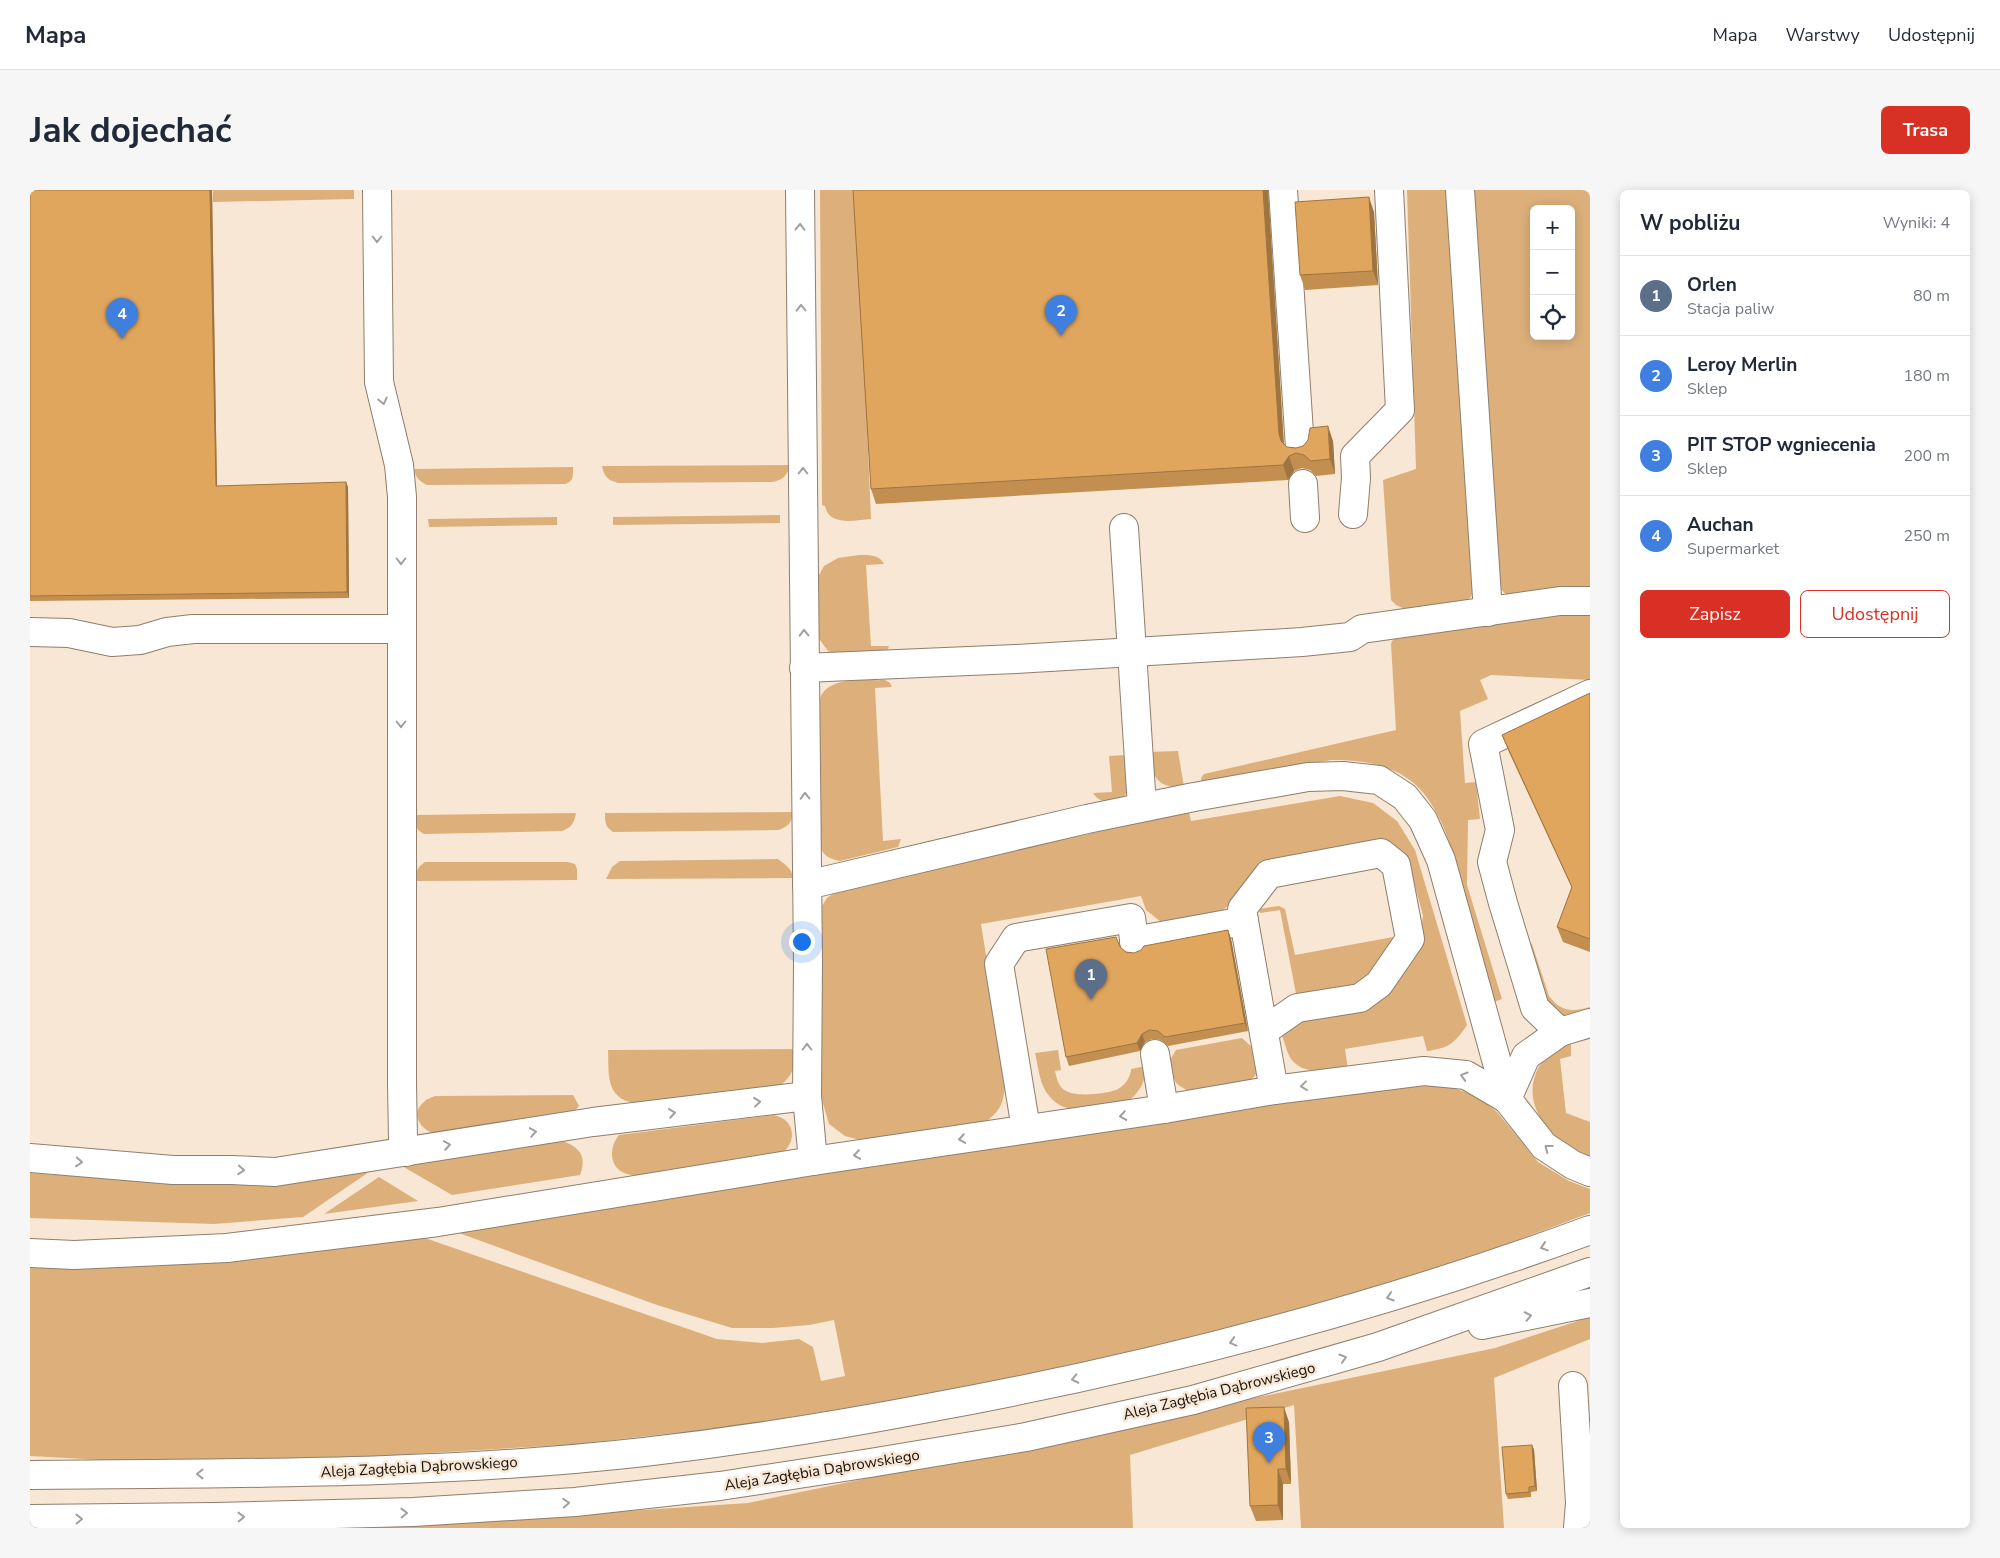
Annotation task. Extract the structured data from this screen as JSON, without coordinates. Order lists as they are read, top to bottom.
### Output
{
  "streets": {
    "main road": ["Aleja Zagłębia Dąbrowskiego"]
  },
  "page": {
    "header": "Mapa",
    "nav": ["Mapa", "Warstwy", "Udostępnij"],
    "buttons": [
      "Trasa",
      ["Zapisz", "Udostępnij"]
    ],
    "title": "Jak dojechać",
    "heading": ["W pobliżu", "Wyniki: 4"],
    "map_buttons": ["+", "−"],
    "list": [
      {
        "mark": "1",
        "name": "Orlen",
        "note": "Stacja paliw",
        "value": "80 m"
      },
      {
        "mark": "2",
        "name": "Leroy Merlin",
        "note": "Sklep",
        "value": "180 m"
      },
      {
        "mark": "3",
        "name": "PIT STOP wgniecenia",
        "note": "Sklep",
        "value": "200 m"
      },
      {
        "mark": "4",
        "name": "Auchan",
        "note": "Supermarket",
        "value": "250 m"
      }
    ],
    "pins": [
      "2",
      "4",
      "1",
      "3"
    ]
  }
}
